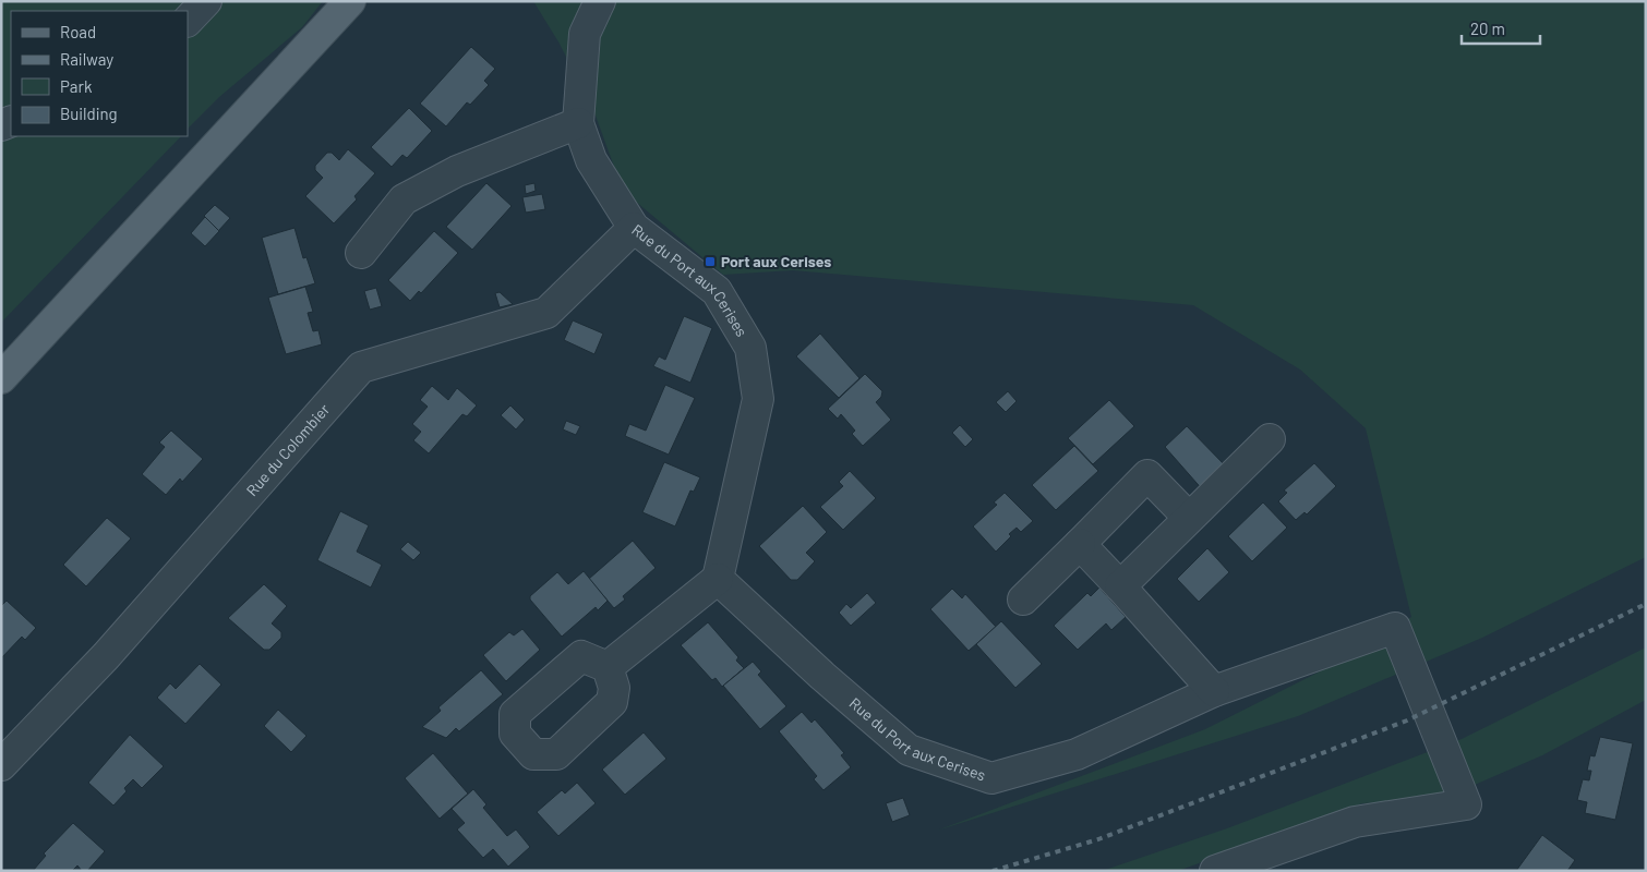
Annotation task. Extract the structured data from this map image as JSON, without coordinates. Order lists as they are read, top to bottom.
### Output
{
  "streets": {
    "street": ["Rue du Port aux Cerises", "Rue du Colombier"]
  },
  "crossings": [
    ["Rue du Port aux Cerises", "Rue du Colombier"]
  ],
  "places": {
    "transit": ["Port aux Cerises"]
  },
  "legend": [
    "Road",
    "Railway",
    "Park",
    "Building"
  ],
  "scale_bar": "20 m"
}
